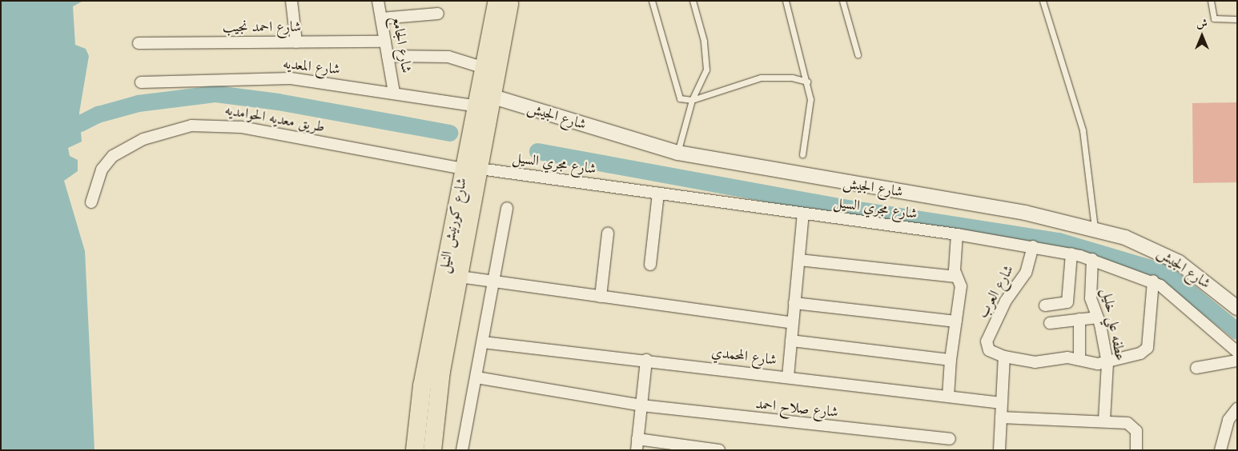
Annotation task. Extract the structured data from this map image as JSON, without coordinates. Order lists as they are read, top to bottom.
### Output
{
  "streets": {
    "highway": ["شارع كورنيش النيل"],
    "street": [
      "شارع احمد نجيب",
      "شارع الجامع",
      "شارع المعديه",
      "شارع الجيش",
      "طريق معديه الحوامديه",
      "شارع مجري السيل",
      "شارع العرب",
      "عطفه علي خليل",
      "شارع المحمدي",
      "شارع صلاح احمد"
    ]
  },
  "crossings": [
    ["شارع احمد نجيب", "شارع الجامع"],
    ["شارع الجامع", "شارع المعديه"],
    ["شارع المعديه", "شارع كورنيش النيل"],
    ["شارع الجيش", "شارع كورنيش النيل"],
    ["طريق معديه الحوامديه", "شارع مجري السيل"],
    ["طريق معديه الحوامديه", "شارع كورنيش النيل"],
    ["شارع مجري السيل", "شارع كورنيش النيل"],
    ["شارع مجري السيل", "شارع العرب"],
    ["شارع مجري السيل", "عطفه علي خليل"]
  ],
  "north": "top"
}
